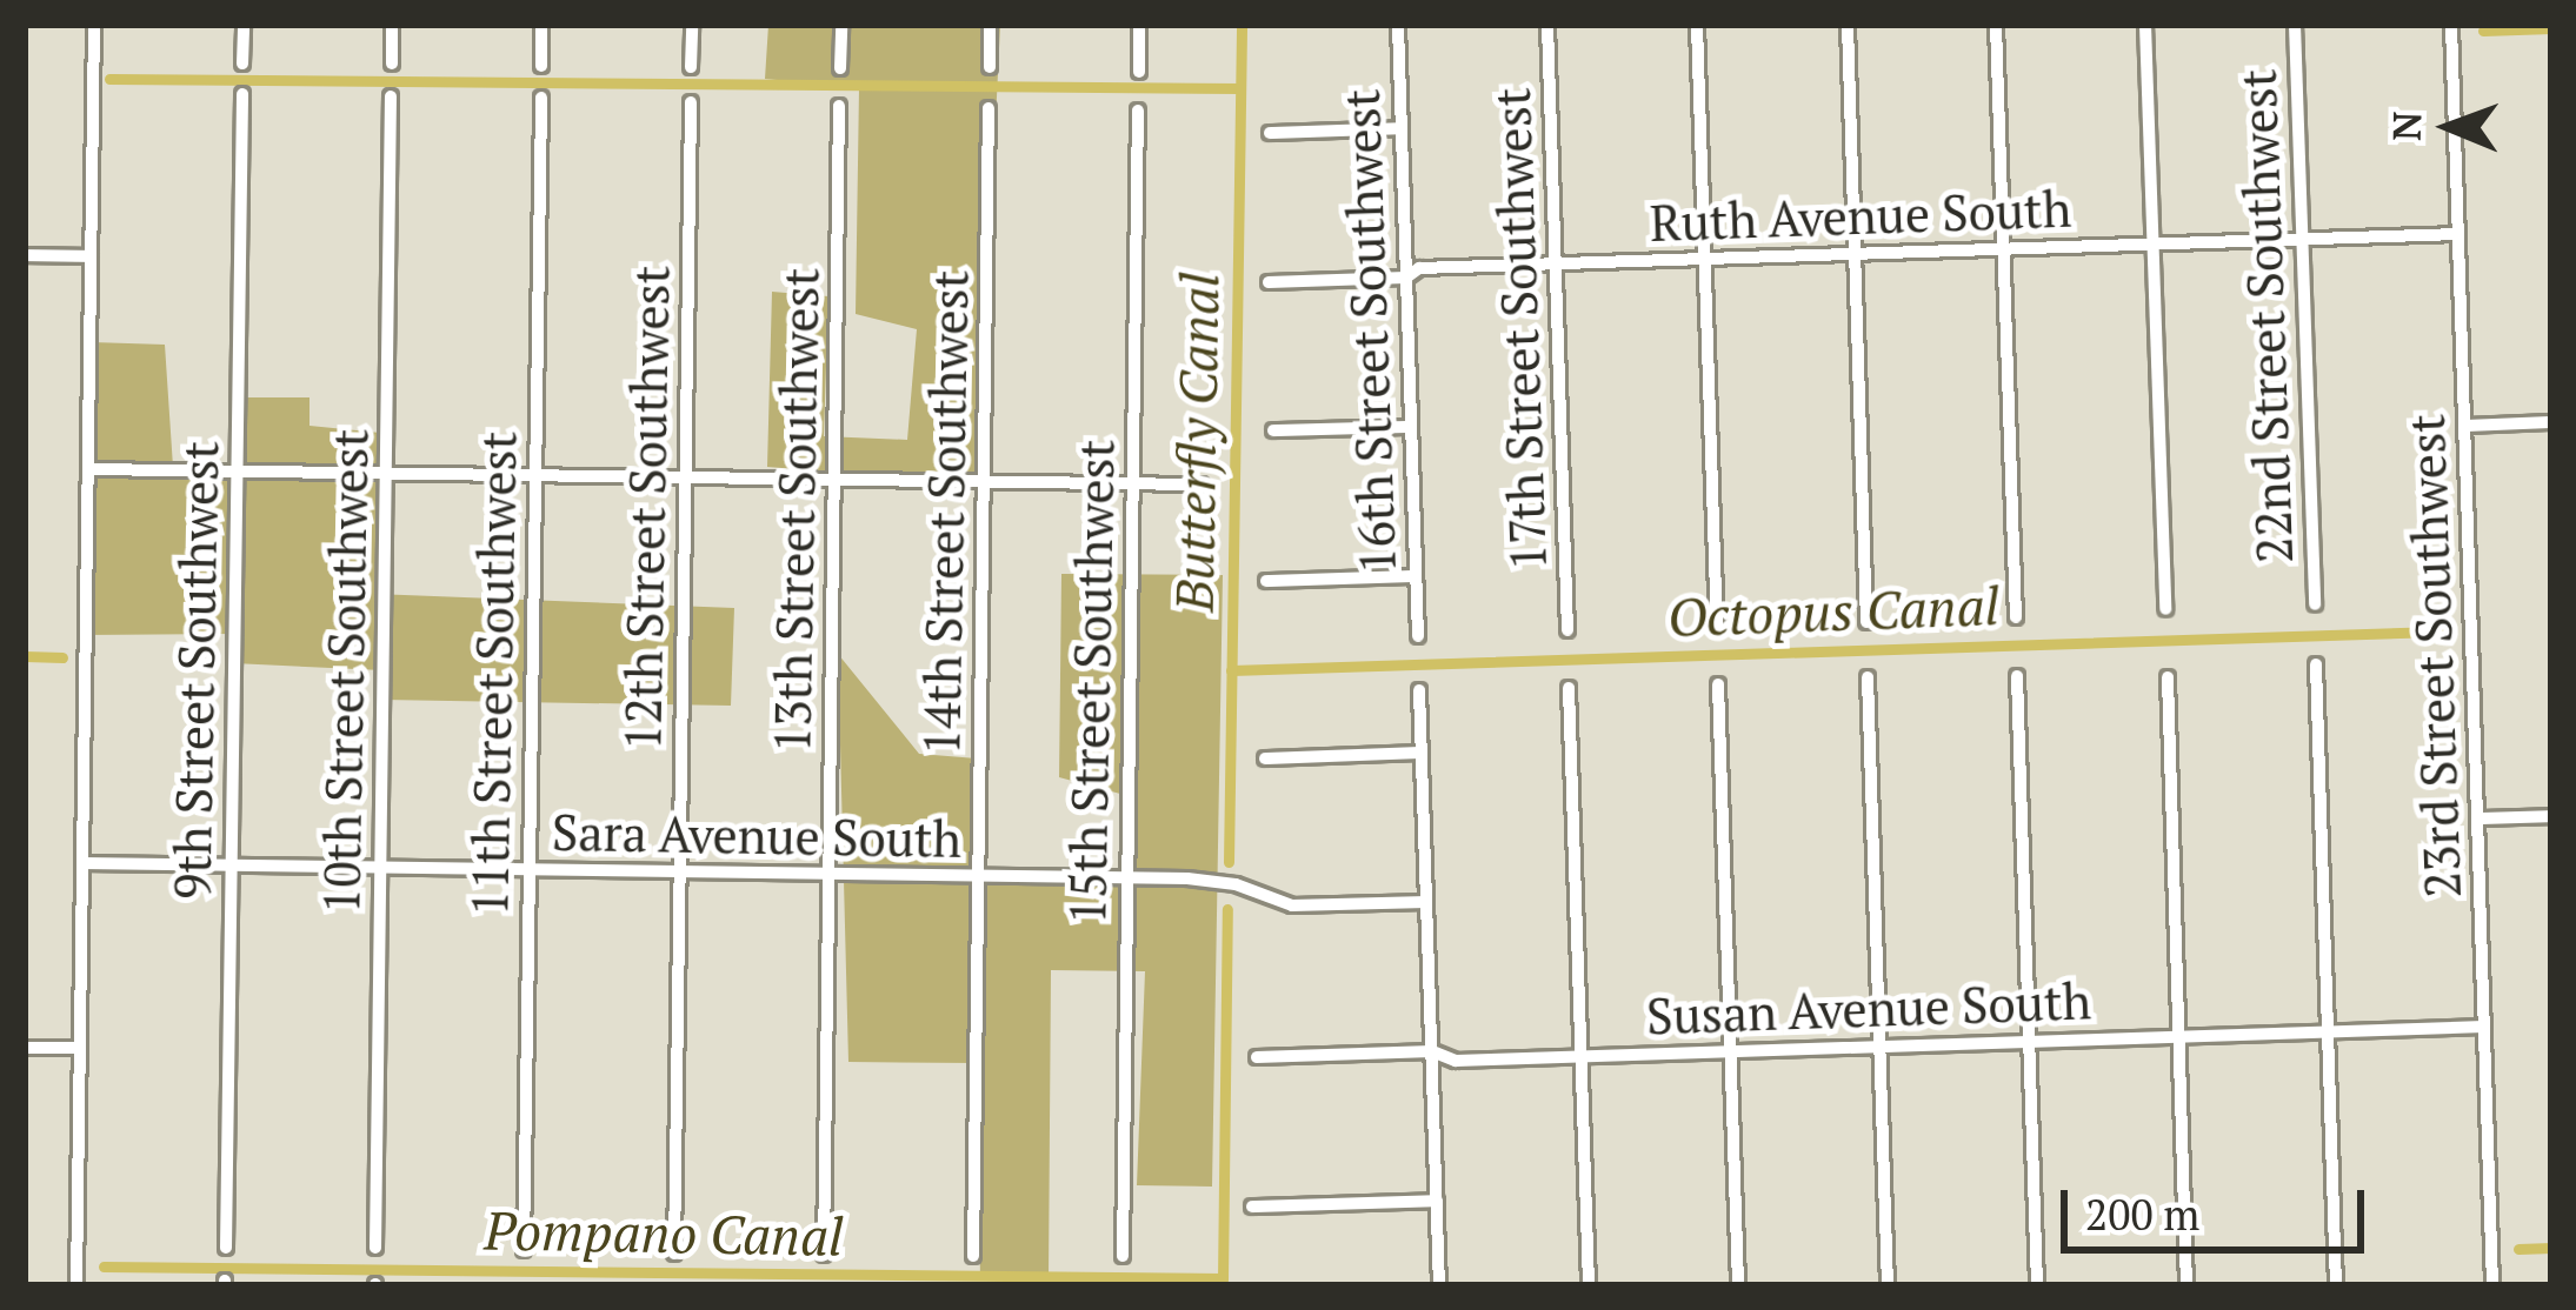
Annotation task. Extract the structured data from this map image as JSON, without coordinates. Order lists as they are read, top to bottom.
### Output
{
  "streets": {
    "street": [
      "Ruth Avenue South",
      "22nd Street Southwest",
      "17th Street Southwest",
      "16th Street Southwest",
      "12th Street Southwest",
      "13th Street Southwest",
      "14th Street Southwest",
      "23rd Street Southwest",
      "9th Street Southwest",
      "10th Street Southwest",
      "11th Street Southwest",
      "15th Street Southwest",
      "Sara Avenue South",
      "Susan Avenue South"
    ]
  },
  "crossings": [
    ["Ruth Avenue South", "22nd Street Southwest"],
    ["Ruth Avenue South", "17th Street Southwest"],
    ["Ruth Avenue South", "16th Street Southwest"],
    ["Ruth Avenue South", "23rd Street Southwest"],
    ["12th Street Southwest", "Sara Avenue South"],
    ["13th Street Southwest", "Sara Avenue South"],
    ["14th Street Southwest", "Sara Avenue South"],
    ["23rd Street Southwest", "Susan Avenue South"],
    ["9th Street Southwest", "Sara Avenue South"],
    ["10th Street Southwest", "Sara Avenue South"],
    ["11th Street Southwest", "Sara Avenue South"],
    ["15th Street Southwest", "Sara Avenue South"]
  ],
  "water": ["Butterfly Canal", "Octopus Canal", "Pompano Canal"],
  "scale_bar": "200 m",
  "north": "left"
}
